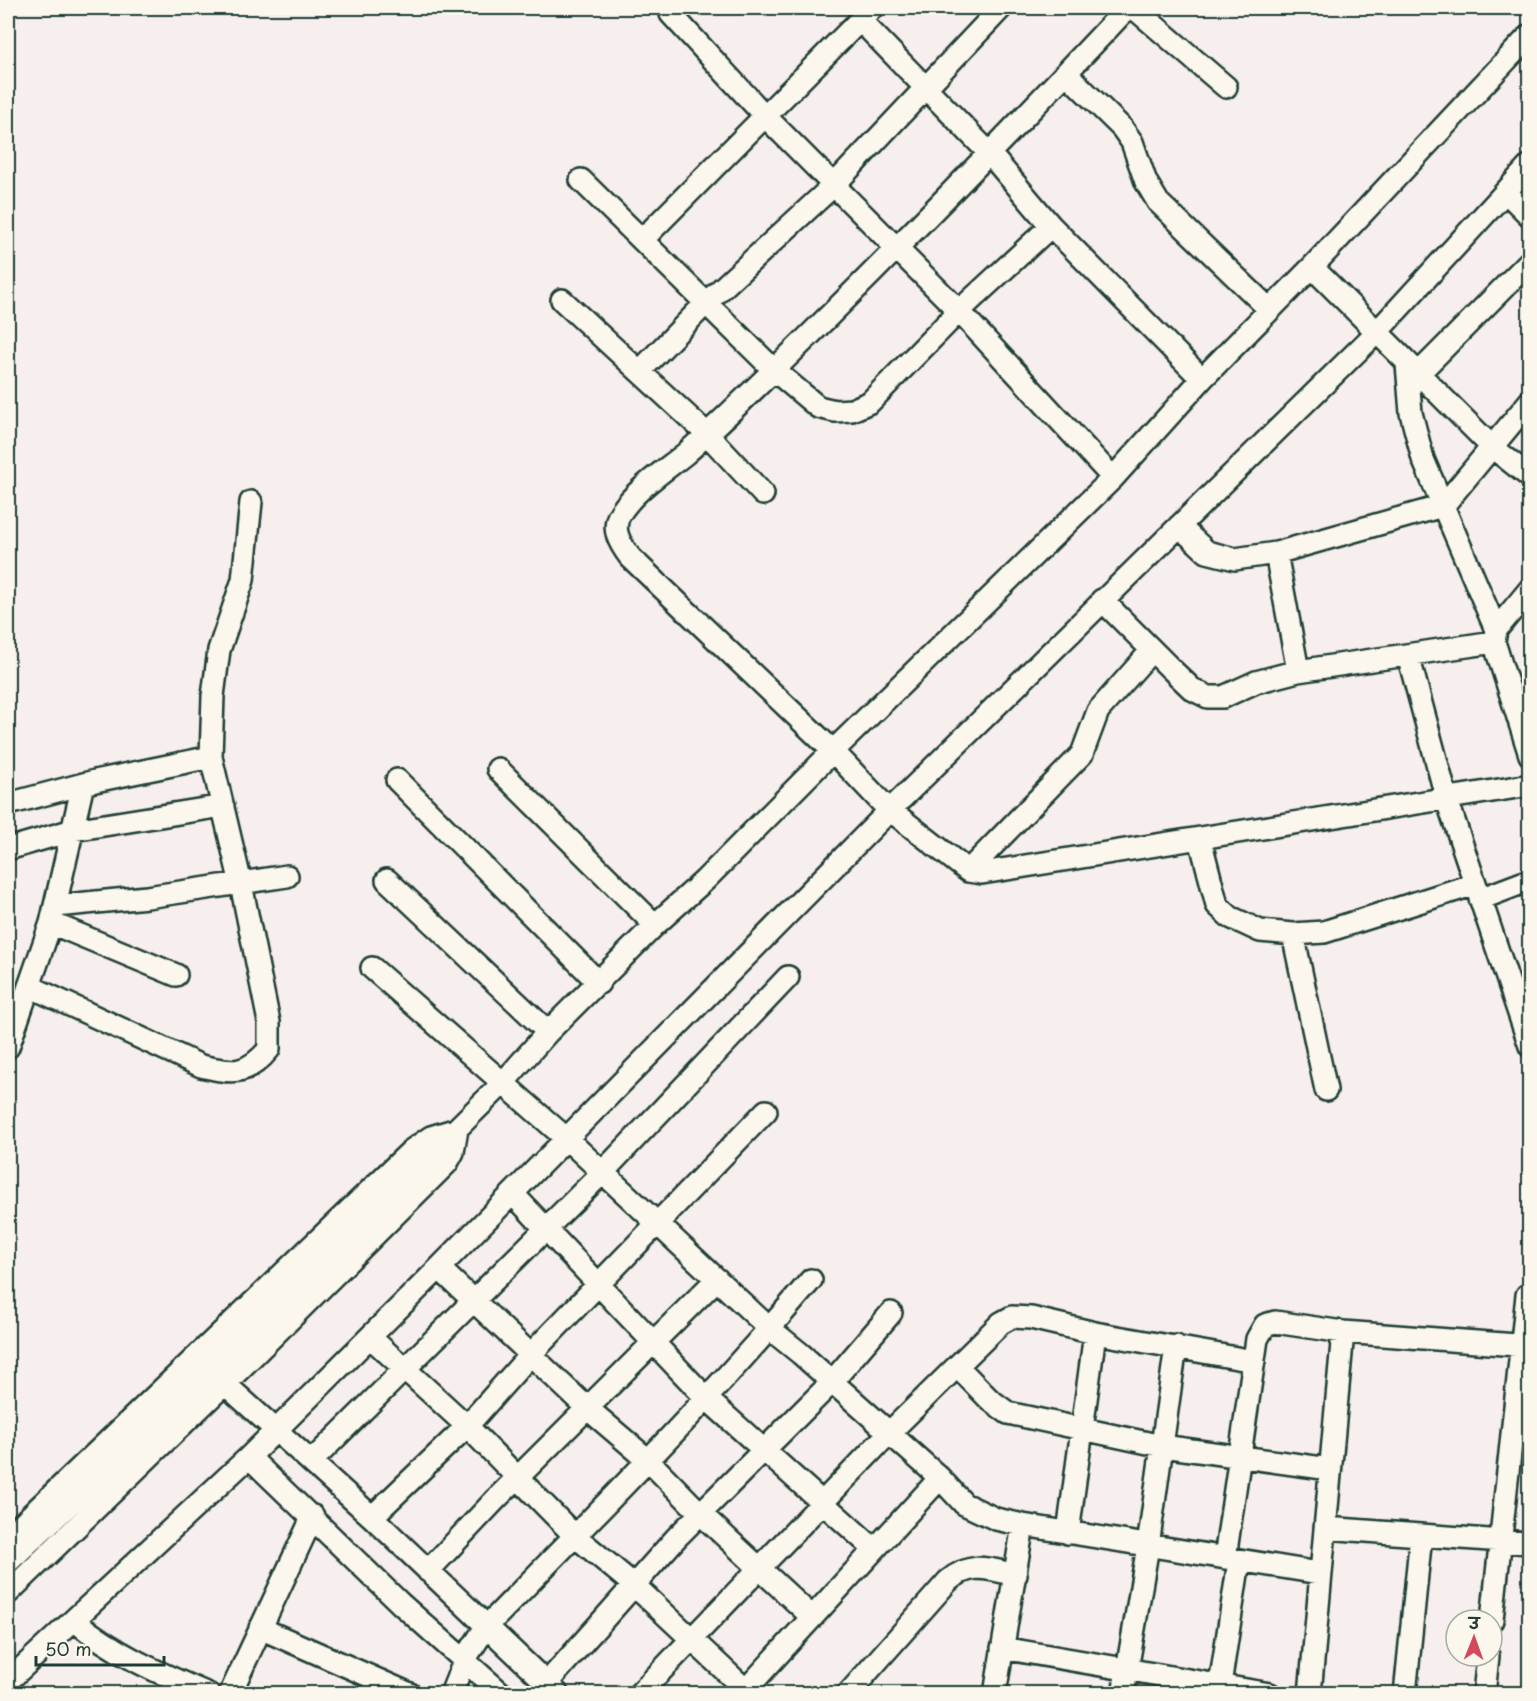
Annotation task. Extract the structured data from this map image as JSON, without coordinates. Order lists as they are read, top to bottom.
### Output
{
  "scale_bar": "50 m",
  "north": "top"
}
